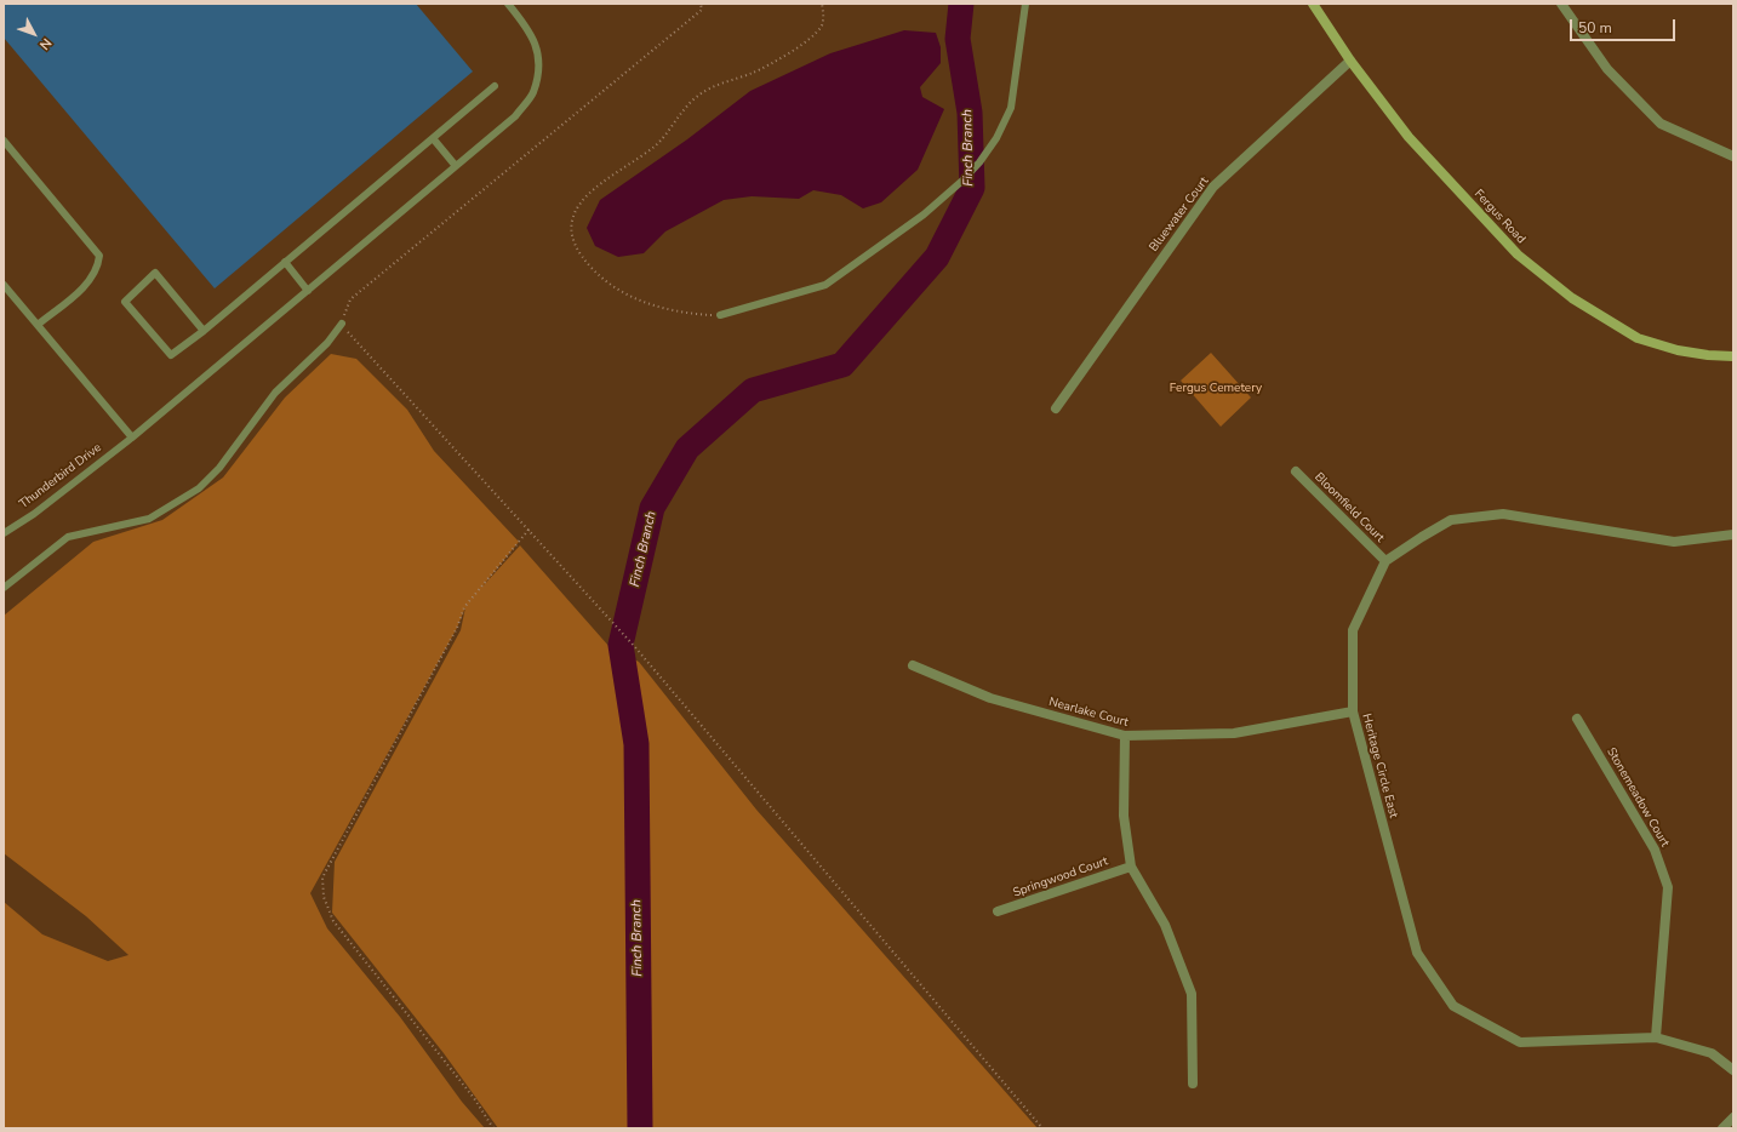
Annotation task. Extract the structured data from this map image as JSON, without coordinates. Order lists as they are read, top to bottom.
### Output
{
  "streets": {
    "street": [
      "Bluewater Court",
      "Fergus Road",
      "Bloomfield Court",
      "Nearlake Court",
      "Heritage Circle East",
      "Stonemeadow Court",
      "Springwood Court"
    ],
    "lane": ["Thunderbird Drive"]
  },
  "crossings": [
    ["Bluewater Court", "Fergus Road"],
    ["Bloomfield Court", "Heritage Circle East"],
    ["Nearlake Court", "Heritage Circle East"],
    ["Heritage Circle East", "Stonemeadow Court"]
  ],
  "water": ["Finch Branch"],
  "parks": ["Fergus Cemetery"],
  "scale_bar": "50 m",
  "north": "bottom right"
}
